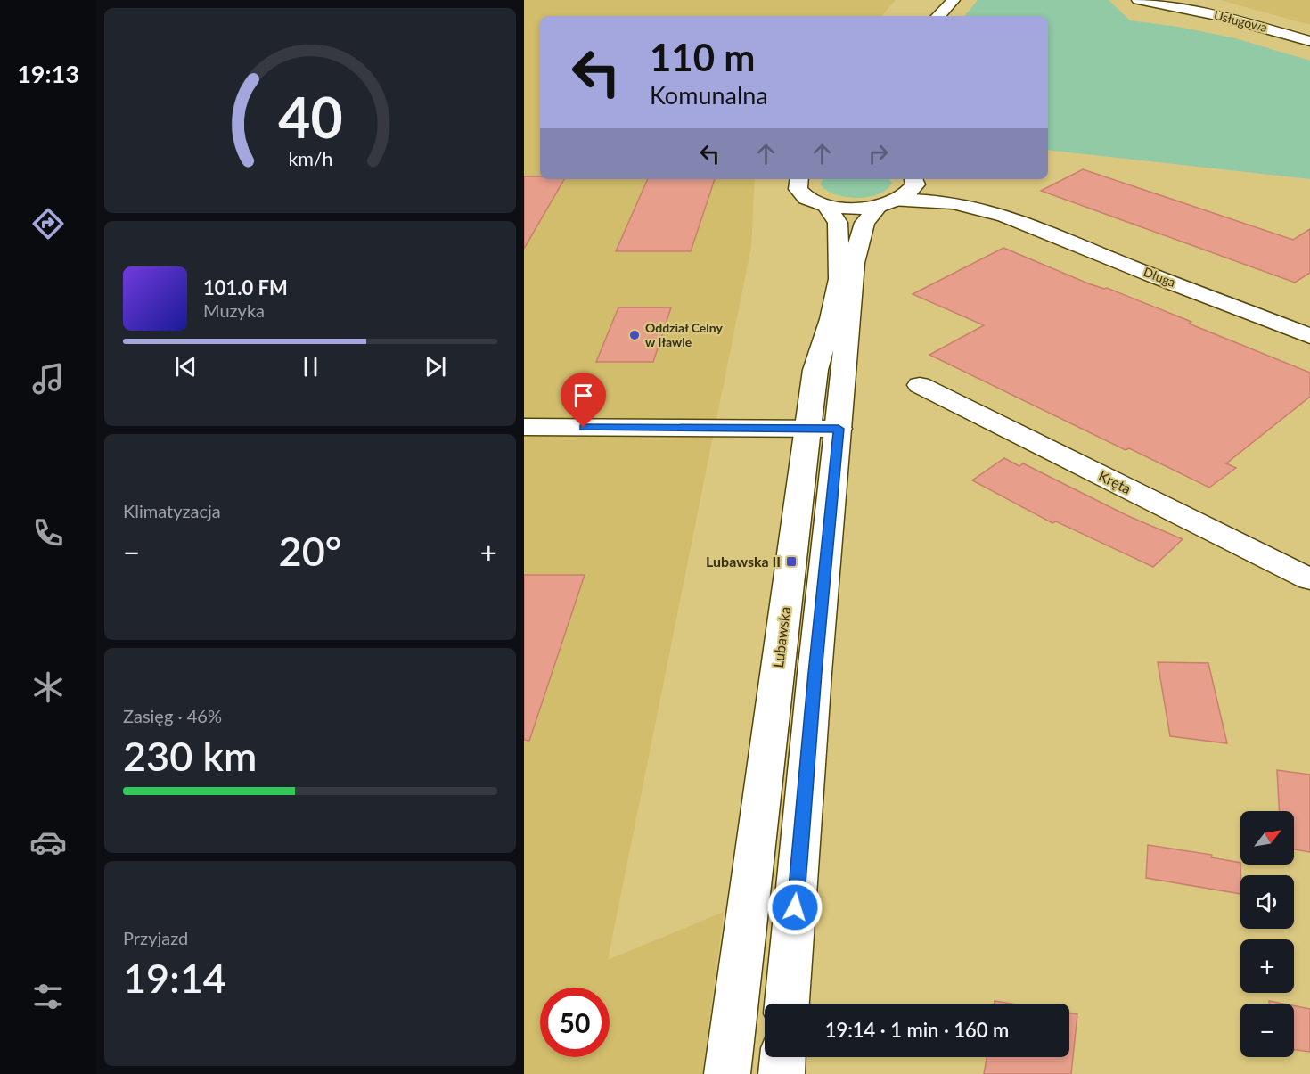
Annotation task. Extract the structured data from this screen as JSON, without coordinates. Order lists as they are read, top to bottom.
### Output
{
  "streets": {
    "main road": [
      "Usługowa",
      "Długa",
      "Kręta",
      "Lubawska"
    ]
  },
  "crossings": [
    ["Długa", "Lubawska"]
  ],
  "places": {
    "other": ["Oddział Celny w Iławie"],
    "transit": ["Lubawska II"]
  },
  "north": "top right",
  "page": {
    "tabs": "19:13",
    "turn": ["110 m", "Komunalna"],
    "song": ["101.0 FM", "Muzyka"],
    "tile": [
      "Klimatyzacja",
      ["Zasięg · 46%", "230 km"],
      ["Przyjazd", "19:14"]
    ],
    "heat": ["−", "20°", "+"],
    "map_buttons": ["+", "−"],
    "limit": "50",
    "trip": "19:14 · 1 min · 160 m",
    "gauge": ["40", "km/h"]
  }
}
